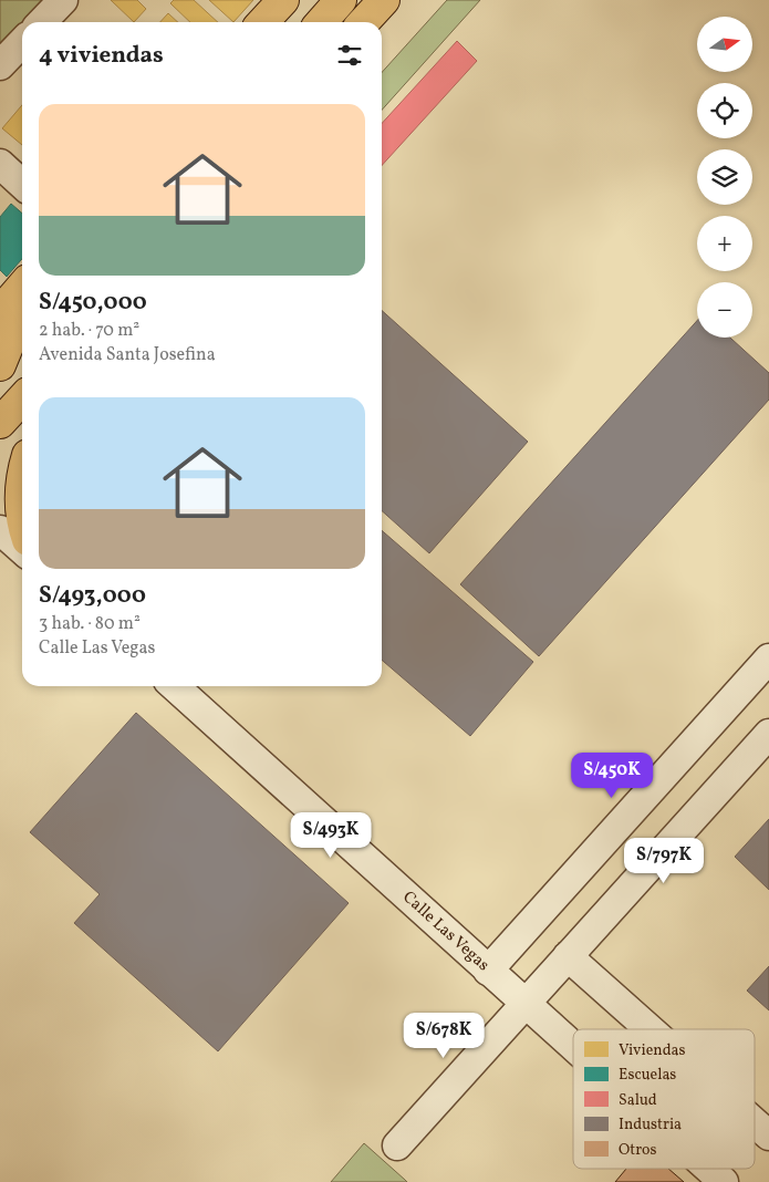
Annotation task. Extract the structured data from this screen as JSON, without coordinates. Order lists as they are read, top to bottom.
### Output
{
  "streets": {
    "street": ["Calle Las Vegas"]
  },
  "legend": [
    "Viviendas",
    "Escuelas",
    "Salud",
    "Industria",
    "Otros"
  ],
  "north": "right",
  "page": {
    "map_buttons": ["+", "−"],
    "heading": "4 viviendas",
    "list": [
      {
        "name": "S/450,000",
        "note": "2 hab. · 70 m² · Avenida Santa Josefina"
      },
      {
        "name": "S/493,000",
        "note": "3 hab. · 80 m² · Calle Las Vegas"
      }
    ],
    "price": [
      "S/450K",
      "S/493K",
      "S/797K",
      "S/678K"
    ]
  }
}
